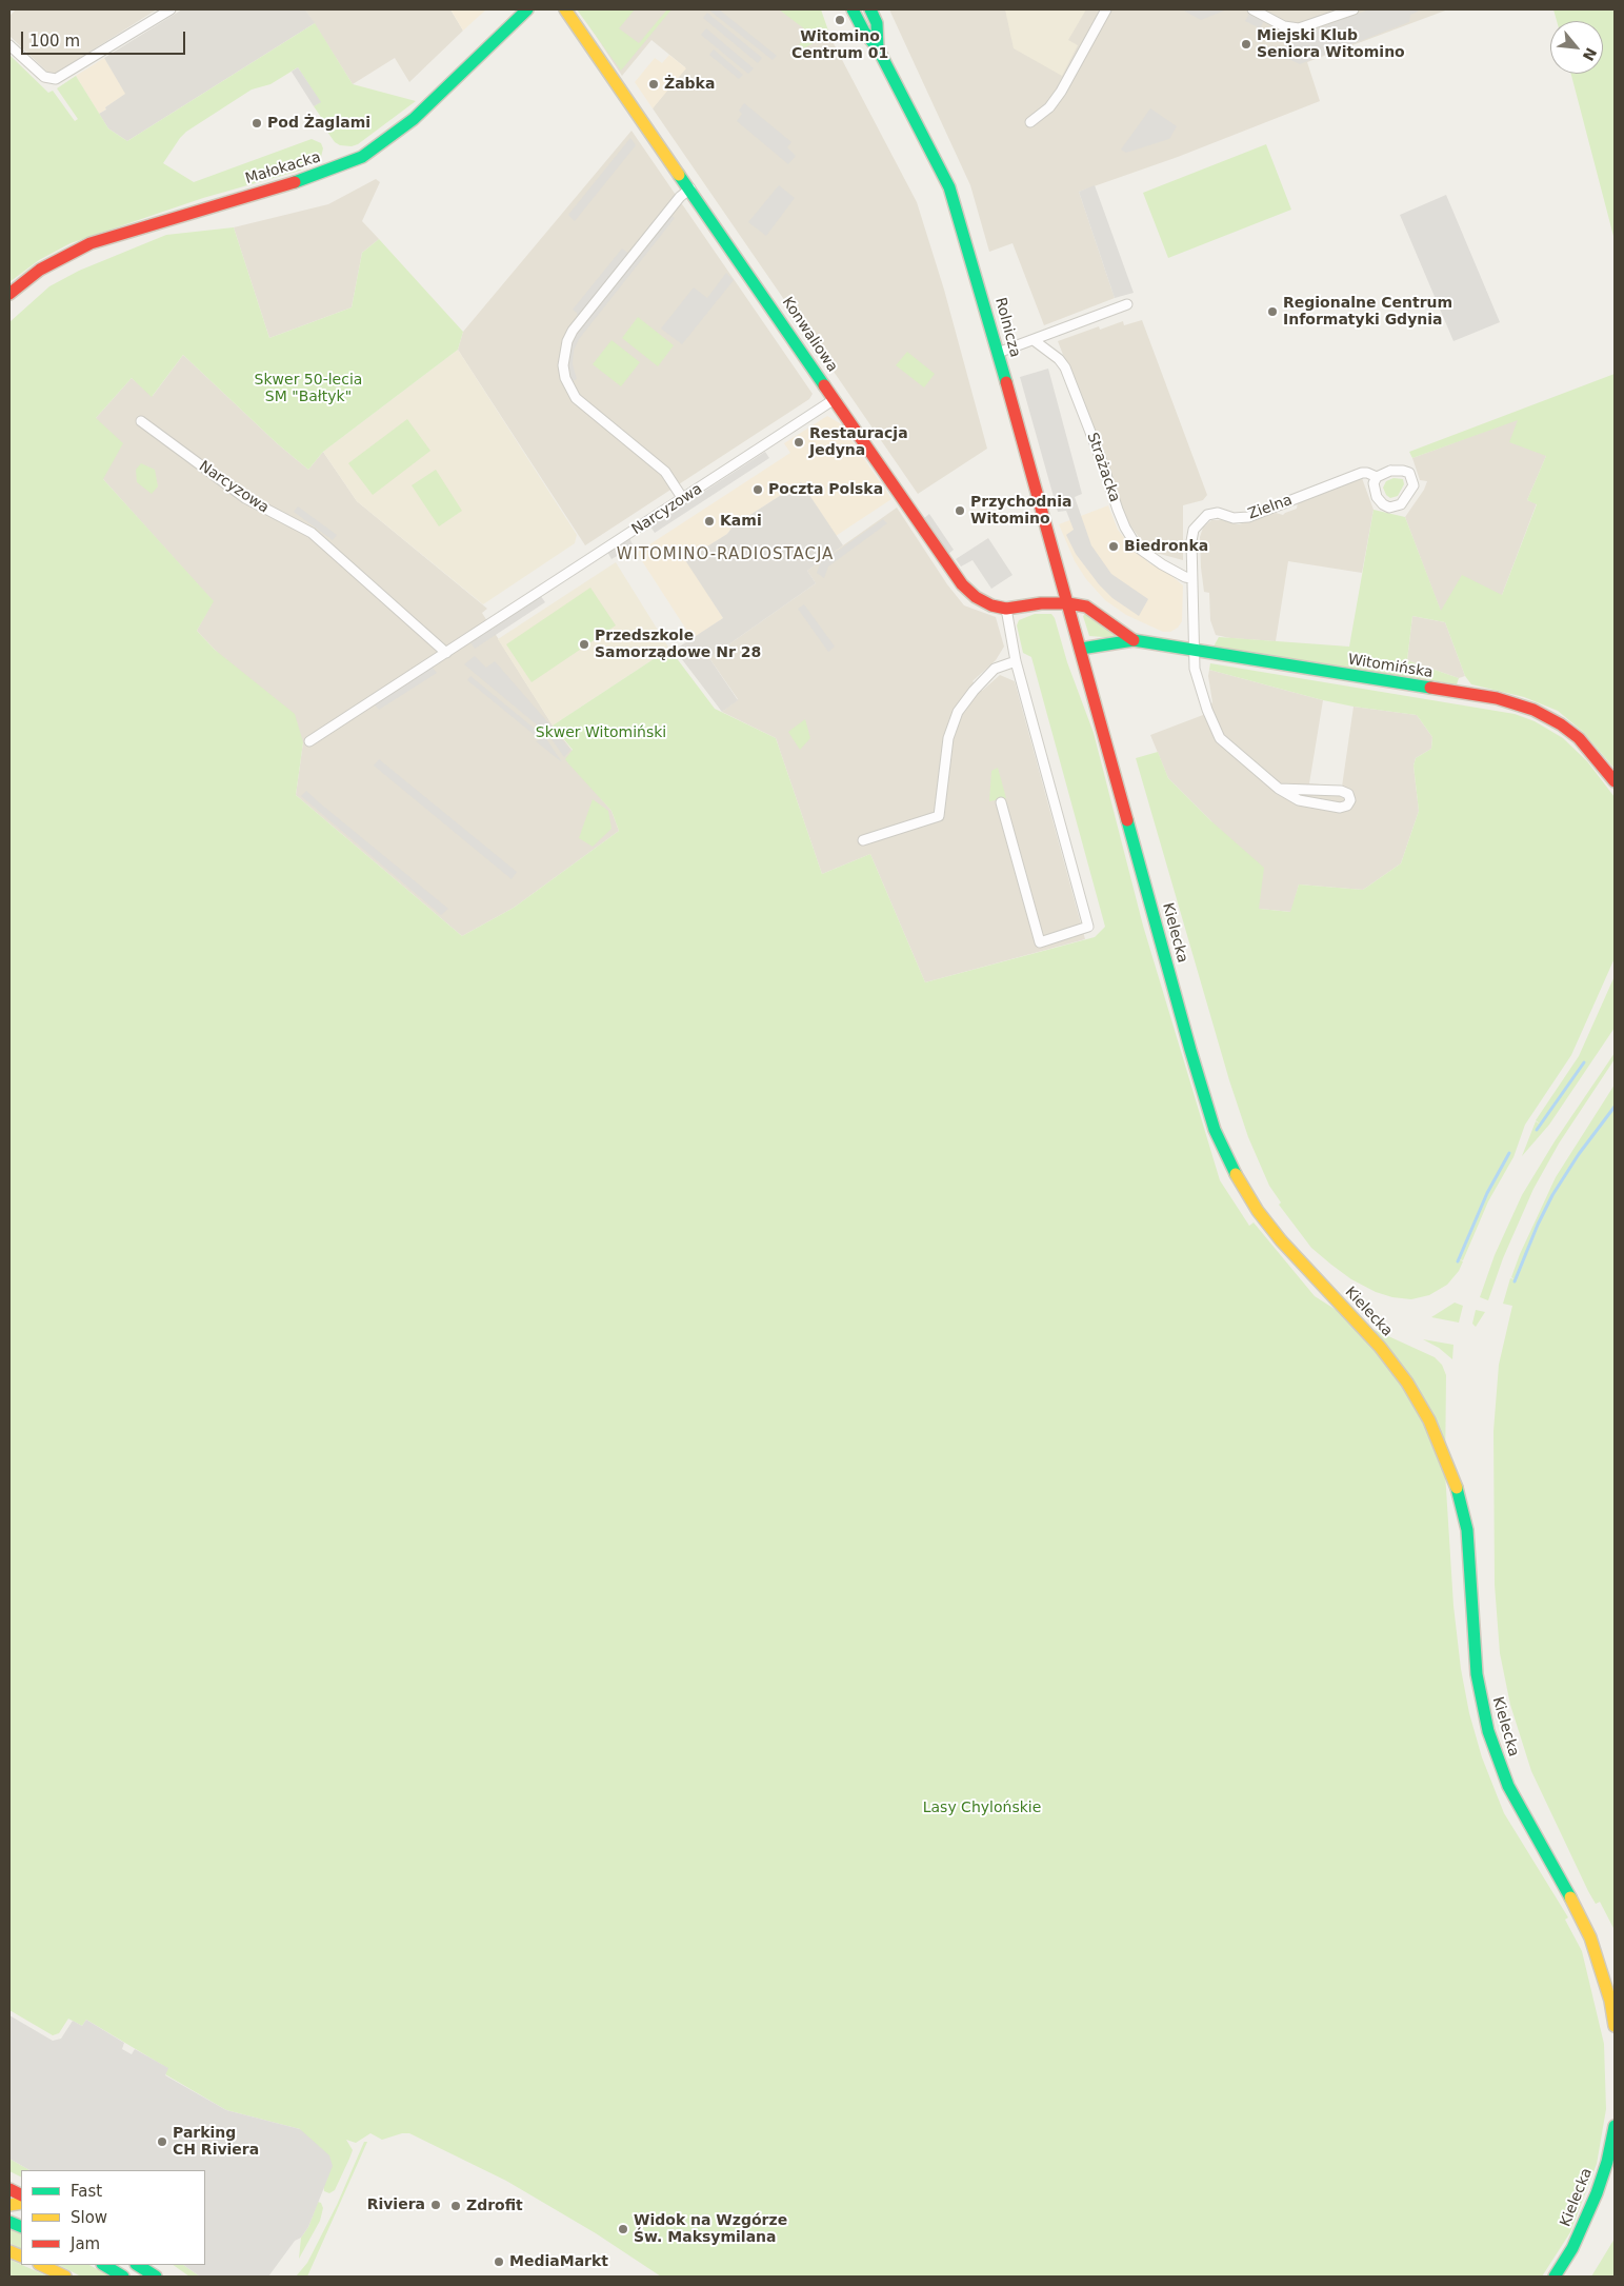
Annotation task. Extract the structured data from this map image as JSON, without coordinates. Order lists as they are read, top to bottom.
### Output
{
  "streets": {
    "main road": [
      "Małokacka",
      "Rolnicza",
      "Konwaliowa",
      "Witomińska",
      "Kielecka"
    ],
    "street": ["Strażacka", "Narcyzowa", "Zielna"]
  },
  "crossings": [
    ["Rolnicza", "Konwaliowa"],
    ["Rolnicza", "Witomińska"],
    ["Rolnicza", "Kielecka"],
    ["Konwaliowa", "Narcyzowa"],
    ["Konwaliowa", "Witomińska"],
    ["Strażacka", "Zielna"],
    ["Zielna", "Witomińska"],
    ["Witomińska", "Kielecka"]
  ],
  "districts": ["WITOMINO-RADIOSTACJA"],
  "parks": ["Skwer 50-lecia SM \"Bałtyk\"", "Skwer Witomiński", "Lasy Chylońskie"],
  "places": [
    "Witomino Centrum 01",
    "Miejski Klub Seniora Witomino",
    "Żabka",
    "Pod Żaglami",
    "Regionalne Centrum Informatyki Gdynia",
    "Restauracja Jedyna",
    "Poczta Polska",
    "Przychodnia Witomino",
    "Kami",
    "Biedronka",
    "Przedszkole Samorządowe Nr 28",
    "Parking CH Riviera",
    "Riviera",
    "Zdrofit",
    "Widok na Wzgórze Św. Maksymilana",
    "MediaMarkt"
  ],
  "legend": ["Fast", "Slow", "Jam"],
  "scale_bar": "100 m",
  "north": "bottom right"
}
